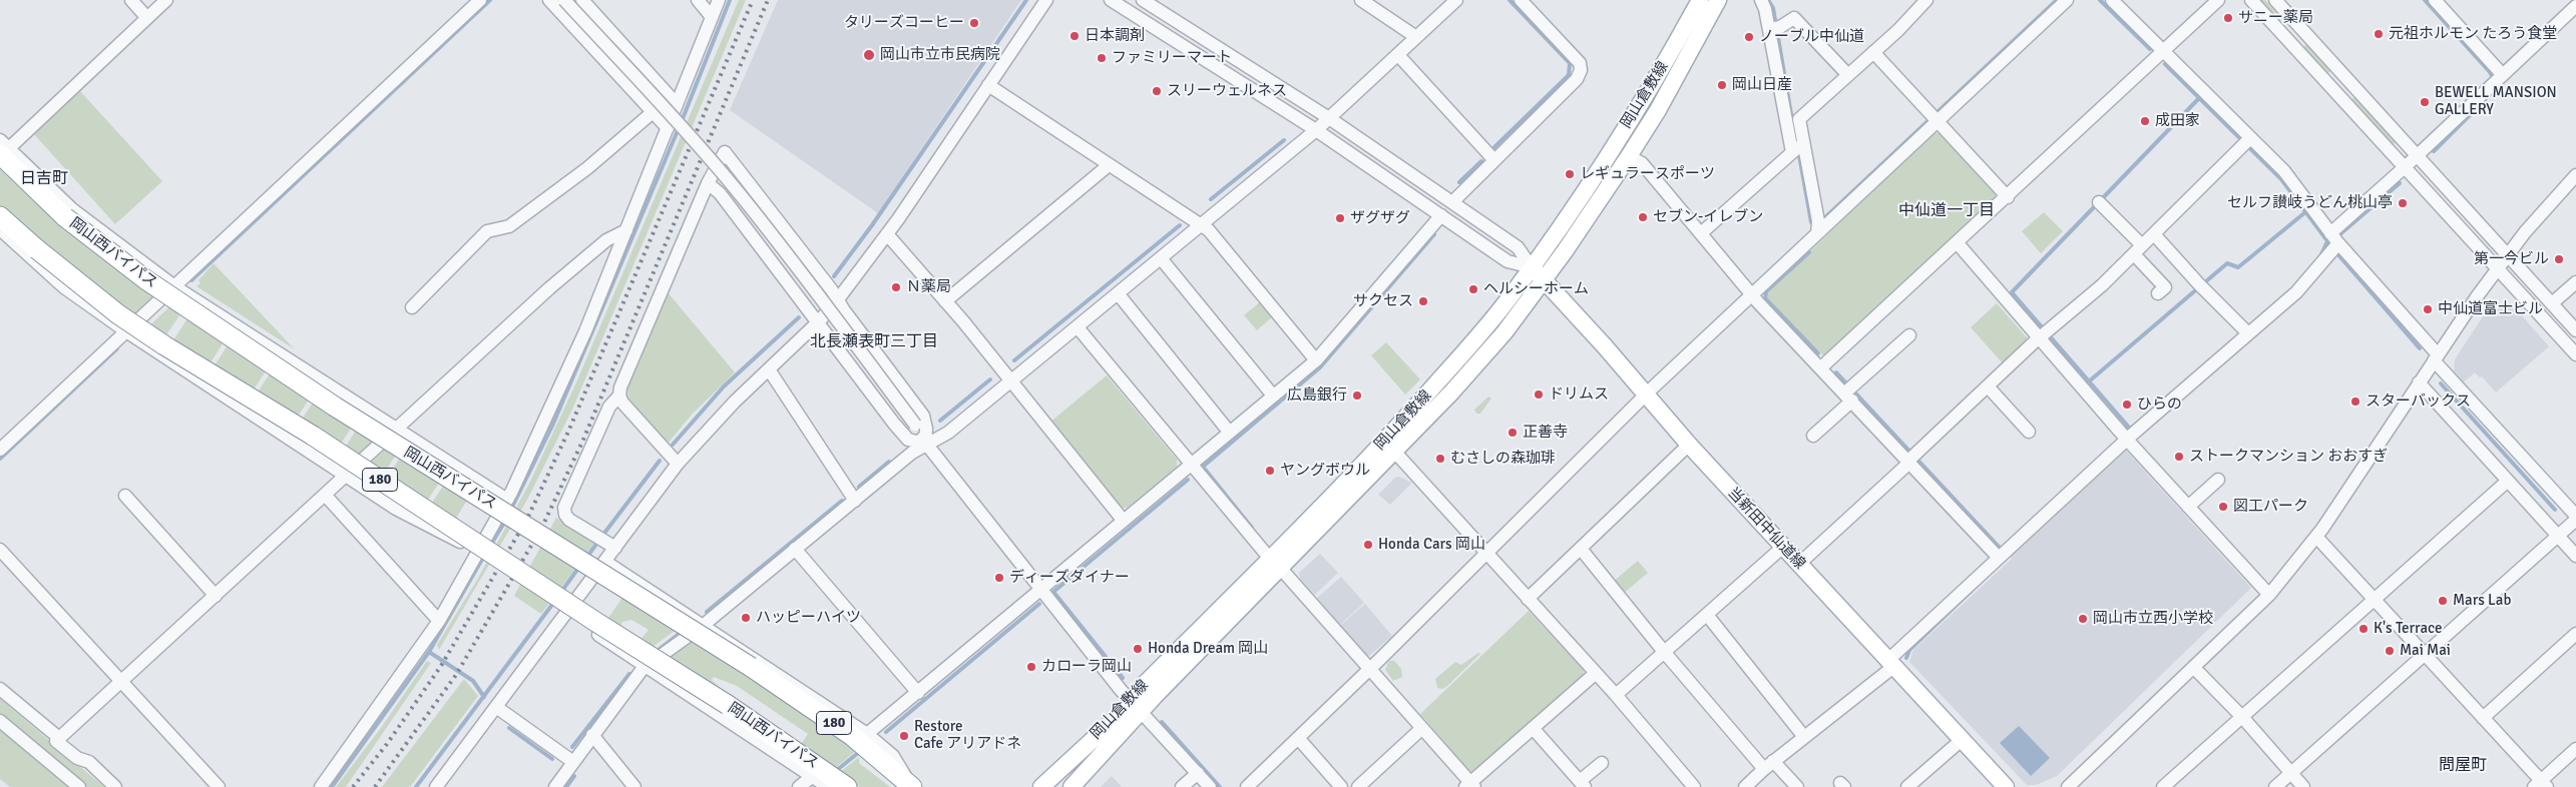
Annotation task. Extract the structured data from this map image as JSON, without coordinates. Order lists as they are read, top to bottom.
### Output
{
  "streets": {
    "highway": ["岡山西バイパス", "180"],
    "main road": ["岡山倉敷線", "当新田中仙道線"]
  },
  "crossings": [
    ["岡山倉敷線", "当新田中仙道線"]
  ],
  "districts": [
    "日吉町",
    "中仙道一丁目",
    "北長瀬表町三丁目",
    "問屋町"
  ],
  "places": [
    "サニー薬局",
    "タリーズコーヒー",
    "元祖ホルモン たろう食堂",
    "日本調剤",
    "ノーブル中仙道",
    "岡山市立市民病院",
    "ファミリーマート",
    "岡山日産",
    "スリーウェルネス",
    "BEWELL MANSION GALLERY",
    "成田家",
    "レギュラースポーツ",
    "セルフ讃岐うどん桃山亭",
    "セブン-イレブン",
    "ザグザグ",
    "第一今ビル",
    "Ｎ薬局",
    "ヘルシーホーム",
    "サクセス",
    "中仙道富士ビル",
    "ドリムス",
    "広島銀行",
    "スターバックス",
    "ひらの",
    "正善寺",
    "ストークマンション おおすぎ",
    "むさしの森珈琲",
    "ヤングボウル",
    "図工パーク",
    "Honda Cars 岡山",
    "ディーズダイナー",
    "Mars Lab",
    "ハッピーハイツ",
    "岡山市立西小学校",
    "K's Terrace",
    "Honda Dream 岡山",
    "Mai Mai",
    "カローラ岡山",
    "Restore Cafe アリアドネ"
  ]
}
